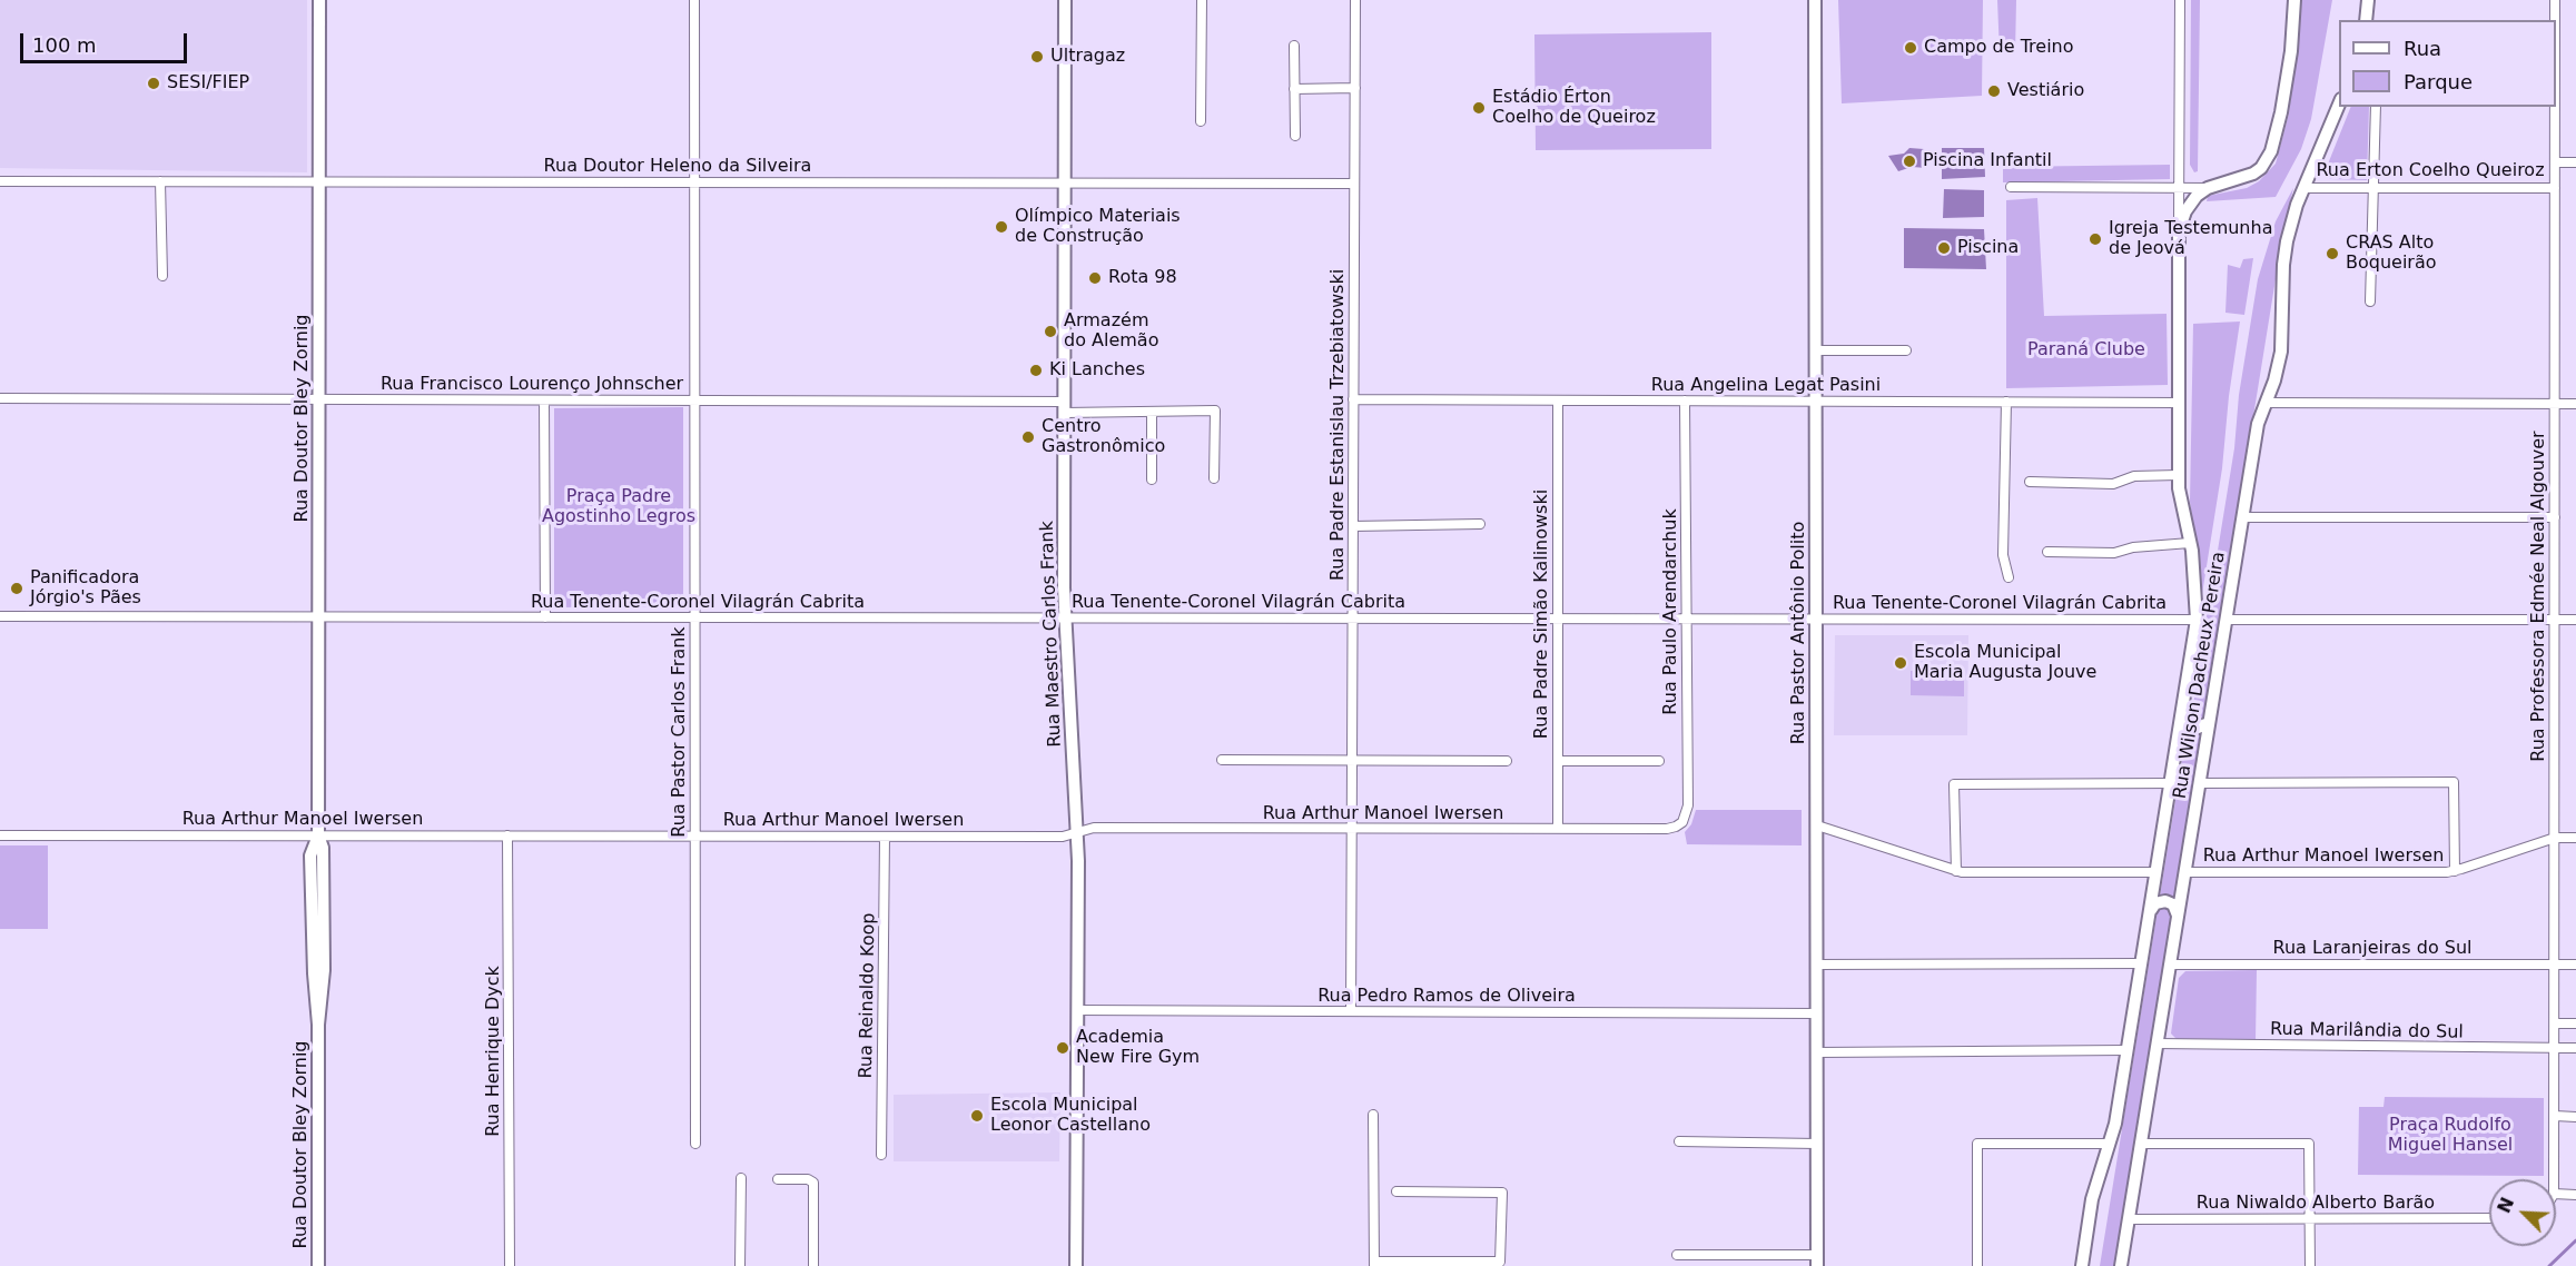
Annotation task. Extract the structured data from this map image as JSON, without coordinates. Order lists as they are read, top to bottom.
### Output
{
  "streets": {
    "main road": [
      "Rua Doutor Bley Zornig",
      "Rua Pastor Antônio Polito",
      "Rua Maestro Carlos Frank",
      "Rua Wilson Dacheux Pereira"
    ],
    "street": [
      "Rua Doutor Heleno da Silveira",
      "Rua Erton Coelho Queiroz",
      "Rua Francisco Lourenço Johnscher",
      "Rua Angelina Legat Pasini",
      "Rua Padre Estanislau Trzebiatowski",
      "Rua Professora Edmée Neal Algouver",
      "Rua Tenente-Coronel Vilagrán Cabrita",
      "Rua Paulo Arendarchuk",
      "Rua Padre Simão Kalinowski",
      "Rua Pastor Carlos Frank",
      "Rua Arthur Manoel Iwersen",
      "Rua Laranjeiras do Sul",
      "Rua Reinaldo Koop",
      "Rua Pedro Ramos de Oliveira",
      "Rua Marilândia do Sul",
      "Rua Henrique Dyck",
      "Rua Niwaldo Alberto Barão"
    ]
  },
  "crossings": [
    ["Rua Doutor Heleno da Silveira", "Rua Doutor Bley Zornig"],
    ["Rua Doutor Heleno da Silveira", "Rua Padre Estanislau Trzebiatowski"],
    ["Rua Doutor Heleno da Silveira", "Rua Maestro Carlos Frank"],
    ["Rua Doutor Heleno da Silveira", "Rua Pastor Carlos Frank"],
    ["Rua Erton Coelho Queiroz", "Rua Professora Edmée Neal Algouver"],
    ["Rua Erton Coelho Queiroz", "Rua Wilson Dacheux Pereira"],
    ["Rua Francisco Lourenço Johnscher", "Rua Doutor Bley Zornig"],
    ["Rua Francisco Lourenço Johnscher", "Rua Maestro Carlos Frank"],
    ["Rua Francisco Lourenço Johnscher", "Rua Pastor Carlos Frank"],
    ["Rua Angelina Legat Pasini", "Rua Padre Estanislau Trzebiatowski"],
    ["Rua Angelina Legat Pasini", "Rua Paulo Arendarchuk"],
    ["Rua Angelina Legat Pasini", "Rua Padre Simão Kalinowski"],
    ["Rua Angelina Legat Pasini", "Rua Pastor Antônio Polito"],
    ["Rua Angelina Legat Pasini", "Rua Wilson Dacheux Pereira"],
    ["Rua Doutor Bley Zornig", "Rua Tenente-Coronel Vilagrán Cabrita"],
    ["Rua Doutor Bley Zornig", "Rua Arthur Manoel Iwersen"],
    ["Rua Padre Estanislau Trzebiatowski", "Rua Tenente-Coronel Vilagrán Cabrita"],
    ["Rua Padre Estanislau Trzebiatowski", "Rua Arthur Manoel Iwersen"],
    ["Rua Padre Estanislau Trzebiatowski", "Rua Pedro Ramos de Oliveira"],
    ["Rua Professora Edmée Neal Algouver", "Rua Arthur Manoel Iwersen"],
    ["Rua Professora Edmée Neal Algouver", "Rua Laranjeiras do Sul"],
    ["Rua Professora Edmée Neal Algouver", "Rua Marilândia do Sul"],
    ["Rua Tenente-Coronel Vilagrán Cabrita", "Rua Paulo Arendarchuk"],
    ["Rua Tenente-Coronel Vilagrán Cabrita", "Rua Padre Simão Kalinowski"],
    ["Rua Tenente-Coronel Vilagrán Cabrita", "Rua Pastor Antônio Polito"],
    ["Rua Tenente-Coronel Vilagrán Cabrita", "Rua Maestro Carlos Frank"],
    ["Rua Tenente-Coronel Vilagrán Cabrita", "Rua Wilson Dacheux Pereira"],
    ["Rua Tenente-Coronel Vilagrán Cabrita", "Rua Pastor Carlos Frank"],
    ["Rua Paulo Arendarchuk", "Rua Arthur Manoel Iwersen"],
    ["Rua Padre Simão Kalinowski", "Rua Arthur Manoel Iwersen"],
    ["Rua Pastor Antônio Polito", "Rua Pedro Ramos de Oliveira"],
    ["Rua Maestro Carlos Frank", "Rua Arthur Manoel Iwersen"],
    ["Rua Maestro Carlos Frank", "Rua Pedro Ramos de Oliveira"],
    ["Rua Wilson Dacheux Pereira", "Rua Arthur Manoel Iwersen"],
    ["Rua Wilson Dacheux Pereira", "Rua Laranjeiras do Sul"],
    ["Rua Wilson Dacheux Pereira", "Rua Marilândia do Sul"],
    ["Rua Wilson Dacheux Pereira", "Rua Niwaldo Alberto Barão"],
    ["Rua Pastor Carlos Frank", "Rua Arthur Manoel Iwersen"],
    ["Rua Arthur Manoel Iwersen", "Rua Reinaldo Koop"],
    ["Rua Arthur Manoel Iwersen", "Rua Henrique Dyck"]
  ],
  "parks": ["Paraná Clube", "Praça Padre Agostinho Legros", "Praça Rudolfo Miguel Hansel"],
  "places": [
    "Campo de Treino",
    "Ultragaz",
    "SESI/FIEP",
    "Vestiário",
    "Estádio Érton Coelho de Queiroz",
    "Piscina Infantil",
    "Olímpico Materiais de Construção",
    "Igreja Testemunha de Jeová",
    "Piscina",
    "CRAS Alto Boqueirão",
    "Rota 98",
    "Armazém do Alemão",
    "Ki Lanches",
    "Centro Gastronômico",
    "Panificadora Jórgio's Pães",
    "Escola Municipal Maria Augusta Jouve",
    "Academia New Fire Gym",
    "Escola Municipal Leonor Castellano"
  ],
  "legend": ["Rua", "Parque"],
  "scale_bar": "100 m",
  "north": "top left"
}
